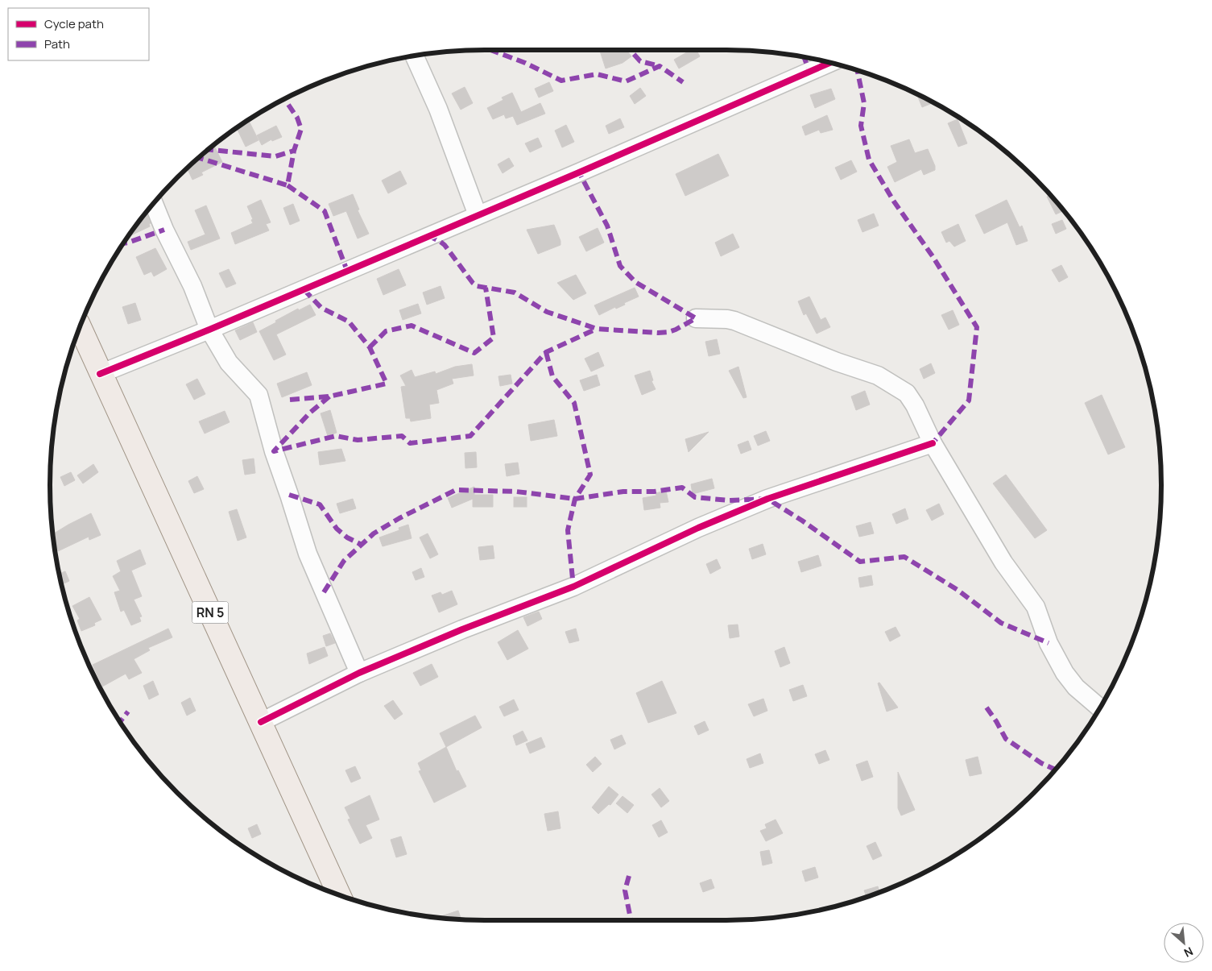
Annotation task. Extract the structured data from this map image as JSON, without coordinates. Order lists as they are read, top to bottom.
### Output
{
  "streets": {
    "main road": ["RN 5"]
  },
  "legend": ["Cycle path", "Path"],
  "north": "bottom right"
}
